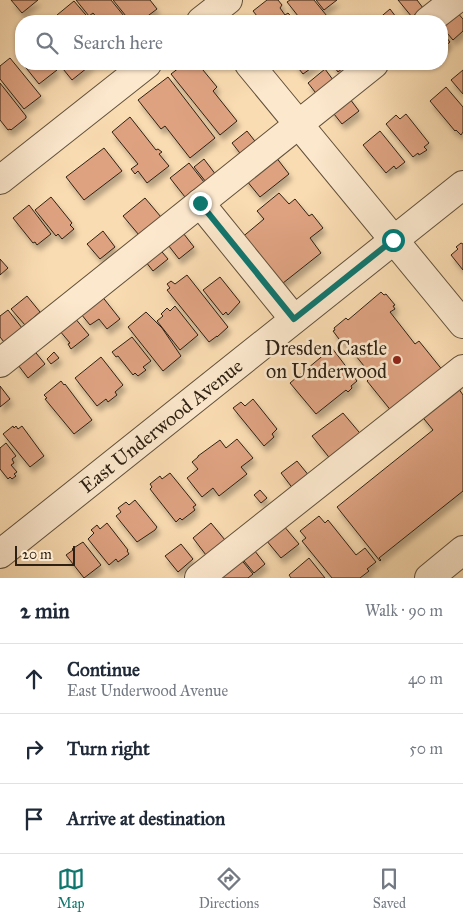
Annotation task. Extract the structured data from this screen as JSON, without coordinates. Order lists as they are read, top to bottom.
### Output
{
  "streets": {
    "street": ["East Underwood Avenue"]
  },
  "places": ["Dresden Castle on Underwood"],
  "scale_bar": "20 m",
  "page": {
    "search": "Search here",
    "scale": "20 m",
    "heading": ["2 min", "Walk · 90 m"],
    "list": [
      ["Continue", "East Underwood Avenue", "40 m"],
      ["Turn right", "50 m"],
      "Arrive at destination"
    ],
    "nav": ["Map", "Directions", "Saved"]
  }
}
